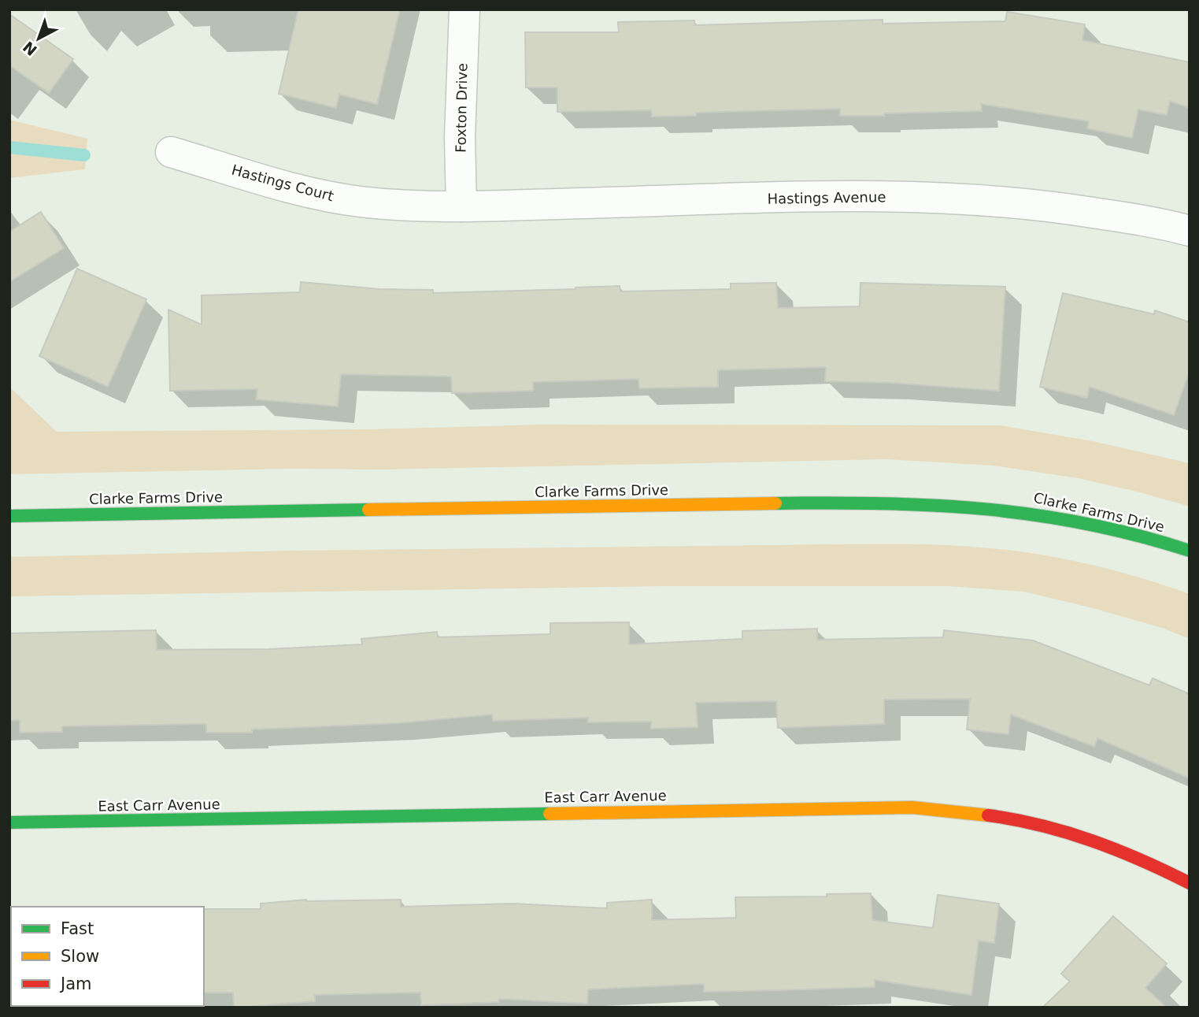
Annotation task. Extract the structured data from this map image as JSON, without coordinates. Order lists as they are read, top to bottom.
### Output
{
  "streets": {
    "street": [
      "Foxton Drive",
      "Hastings Court",
      "Hastings Avenue",
      "Clarke Farms Drive",
      "East Carr Avenue"
    ]
  },
  "crossings": [
    ["Foxton Drive", "Hastings Court"],
    ["Foxton Drive", "Hastings Avenue"],
    ["Hastings Court", "Hastings Avenue"]
  ],
  "legend": ["Fast", "Slow", "Jam"],
  "north": "bottom left"
}
